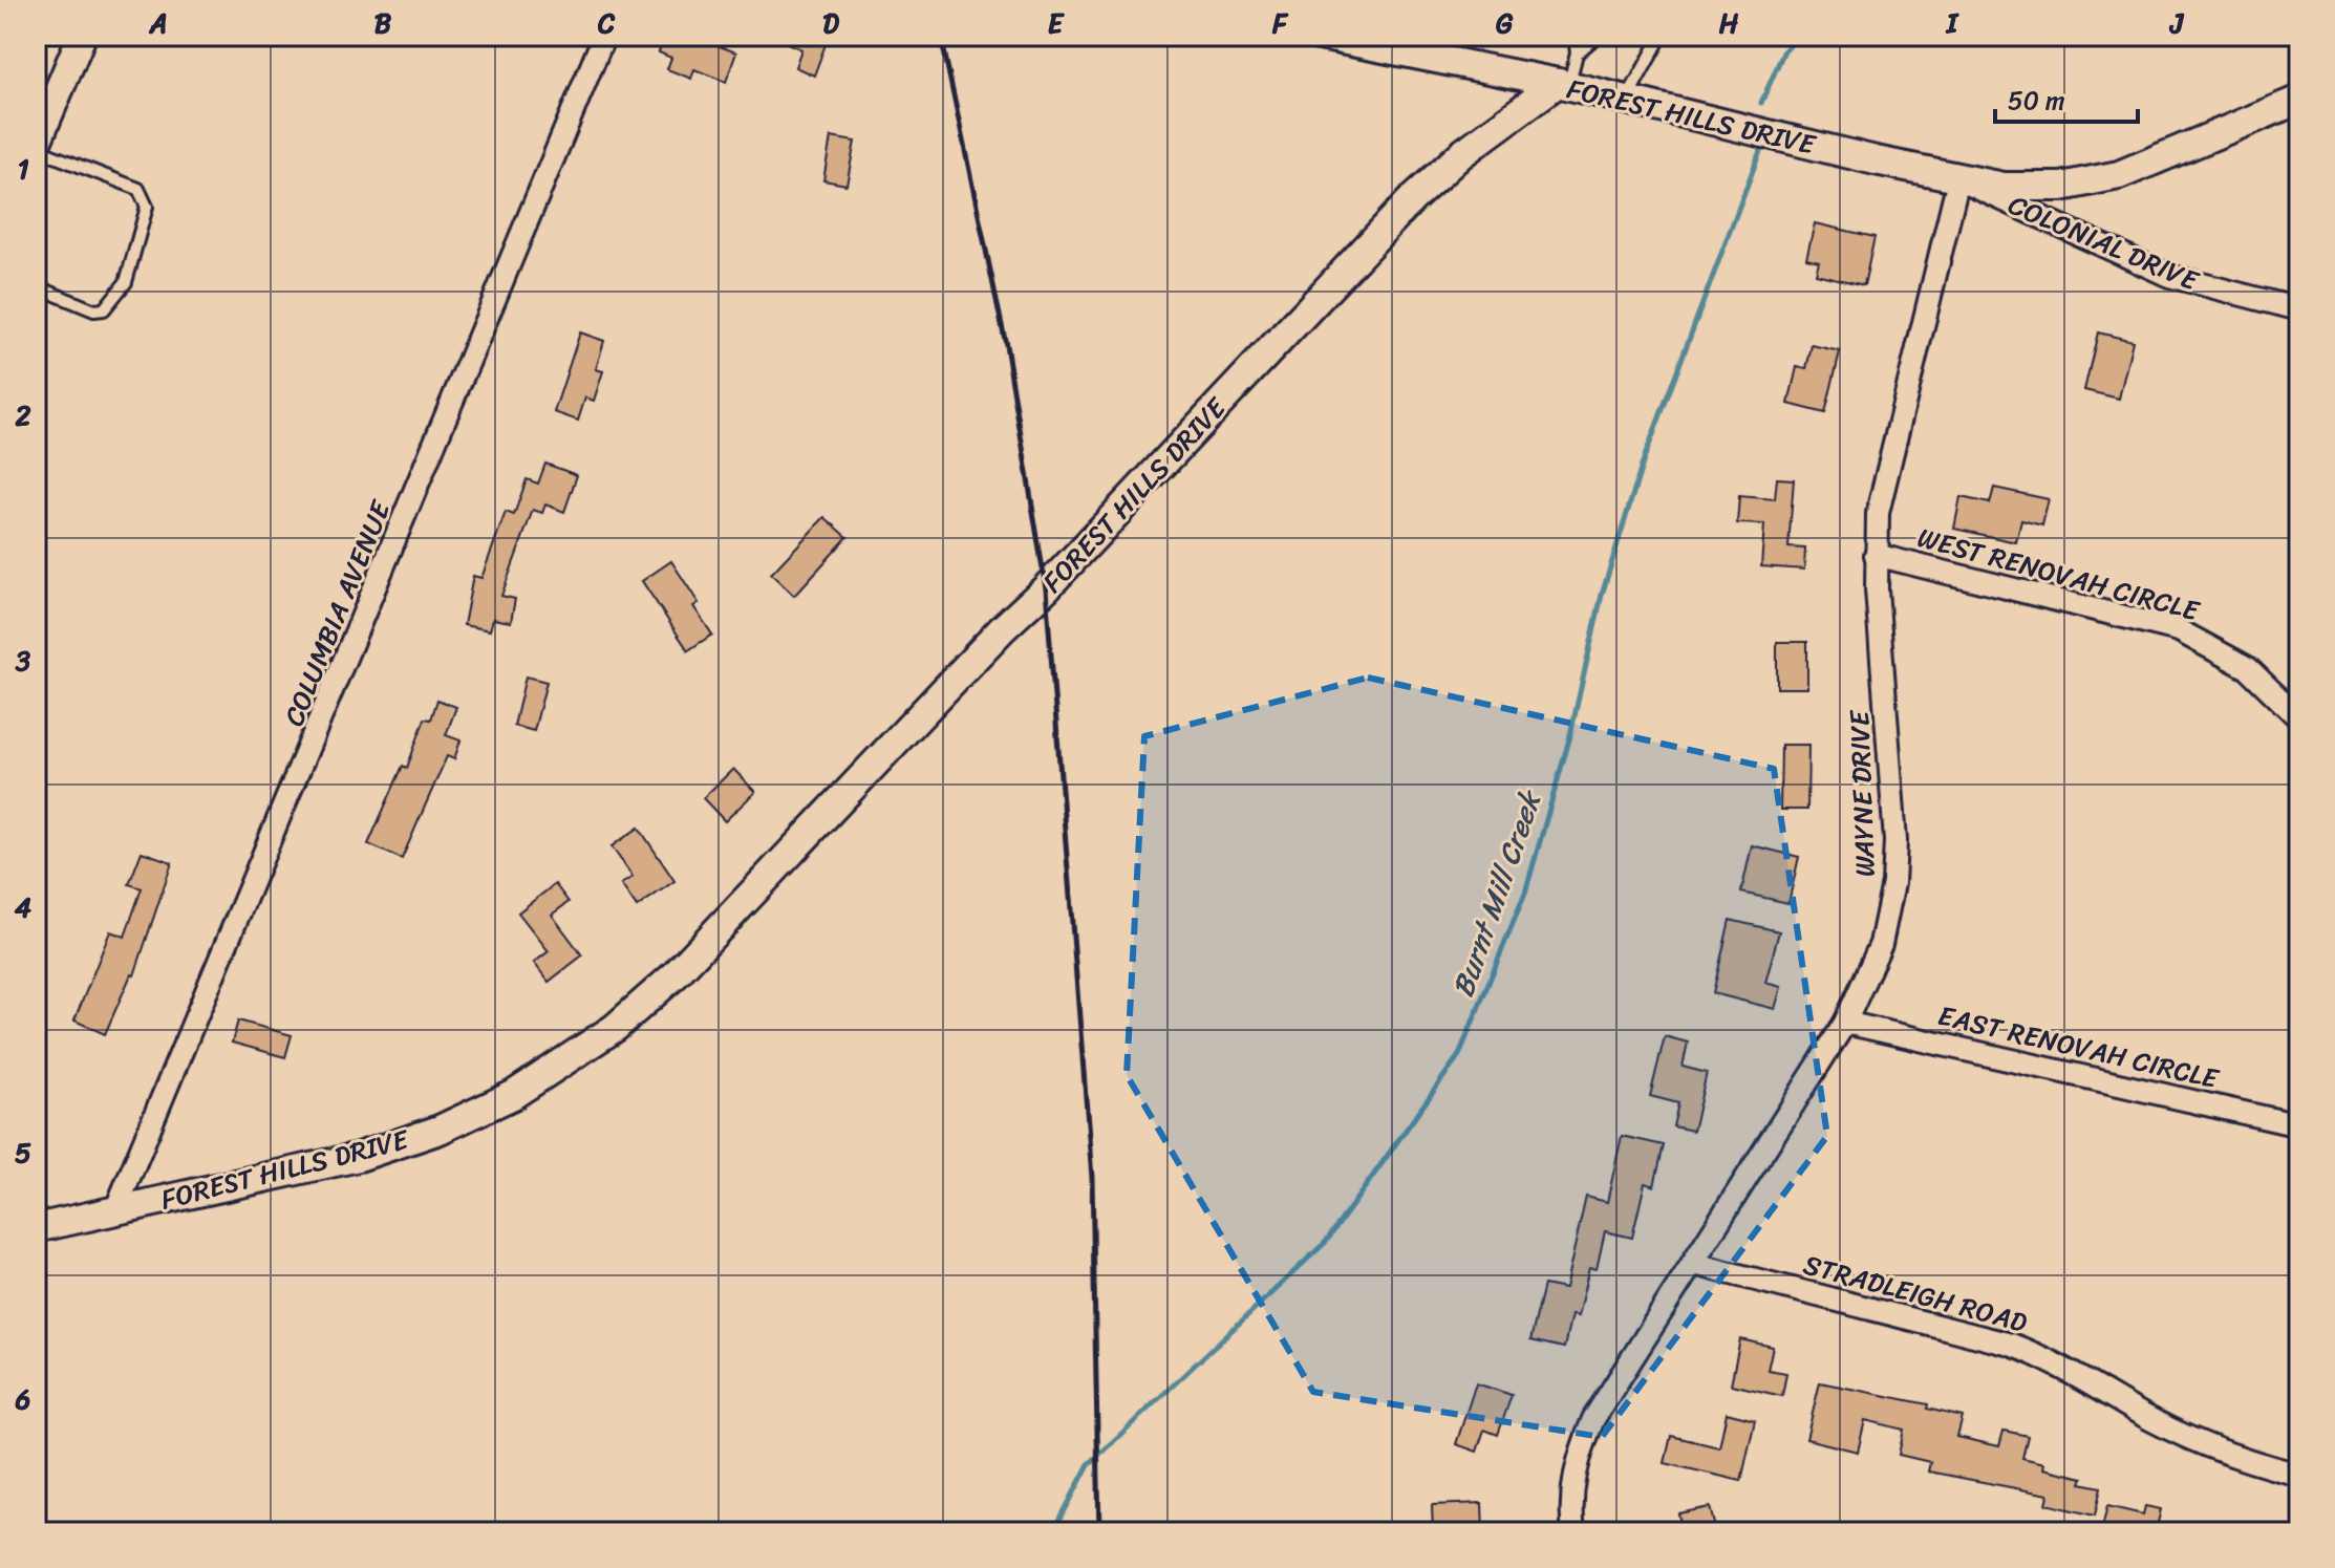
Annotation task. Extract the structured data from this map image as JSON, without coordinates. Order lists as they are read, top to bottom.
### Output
{
  "streets": {
    "street": [
      "FOREST HILLS DRIVE",
      "COLONIAL DRIVE",
      "WEST RENOVAH CIRCLE",
      "COLUMBIA AVENUE",
      "WAYNE DRIVE",
      "EAST RENOVAH CIRCLE",
      "STRADLEIGH ROAD"
    ]
  },
  "crossings": [
    ["FOREST HILLS DRIVE", "COLONIAL DRIVE"],
    ["FOREST HILLS DRIVE", "COLUMBIA AVENUE"],
    ["FOREST HILLS DRIVE", "WAYNE DRIVE"],
    ["COLONIAL DRIVE", "WAYNE DRIVE"],
    ["WEST RENOVAH CIRCLE", "WAYNE DRIVE"],
    ["WAYNE DRIVE", "EAST RENOVAH CIRCLE"],
    ["WAYNE DRIVE", "STRADLEIGH ROAD"]
  ],
  "water": ["Burnt Mill Creek"],
  "scale_bar": "50 m",
  "grid": {
    "columns": [
      "A",
      "B",
      "C",
      "D",
      "E",
      "F",
      "G",
      "H",
      "I",
      "J"
    ],
    "rows": [
      "1",
      "2",
      "3",
      "4",
      "5",
      "6"
    ]
  }
}
